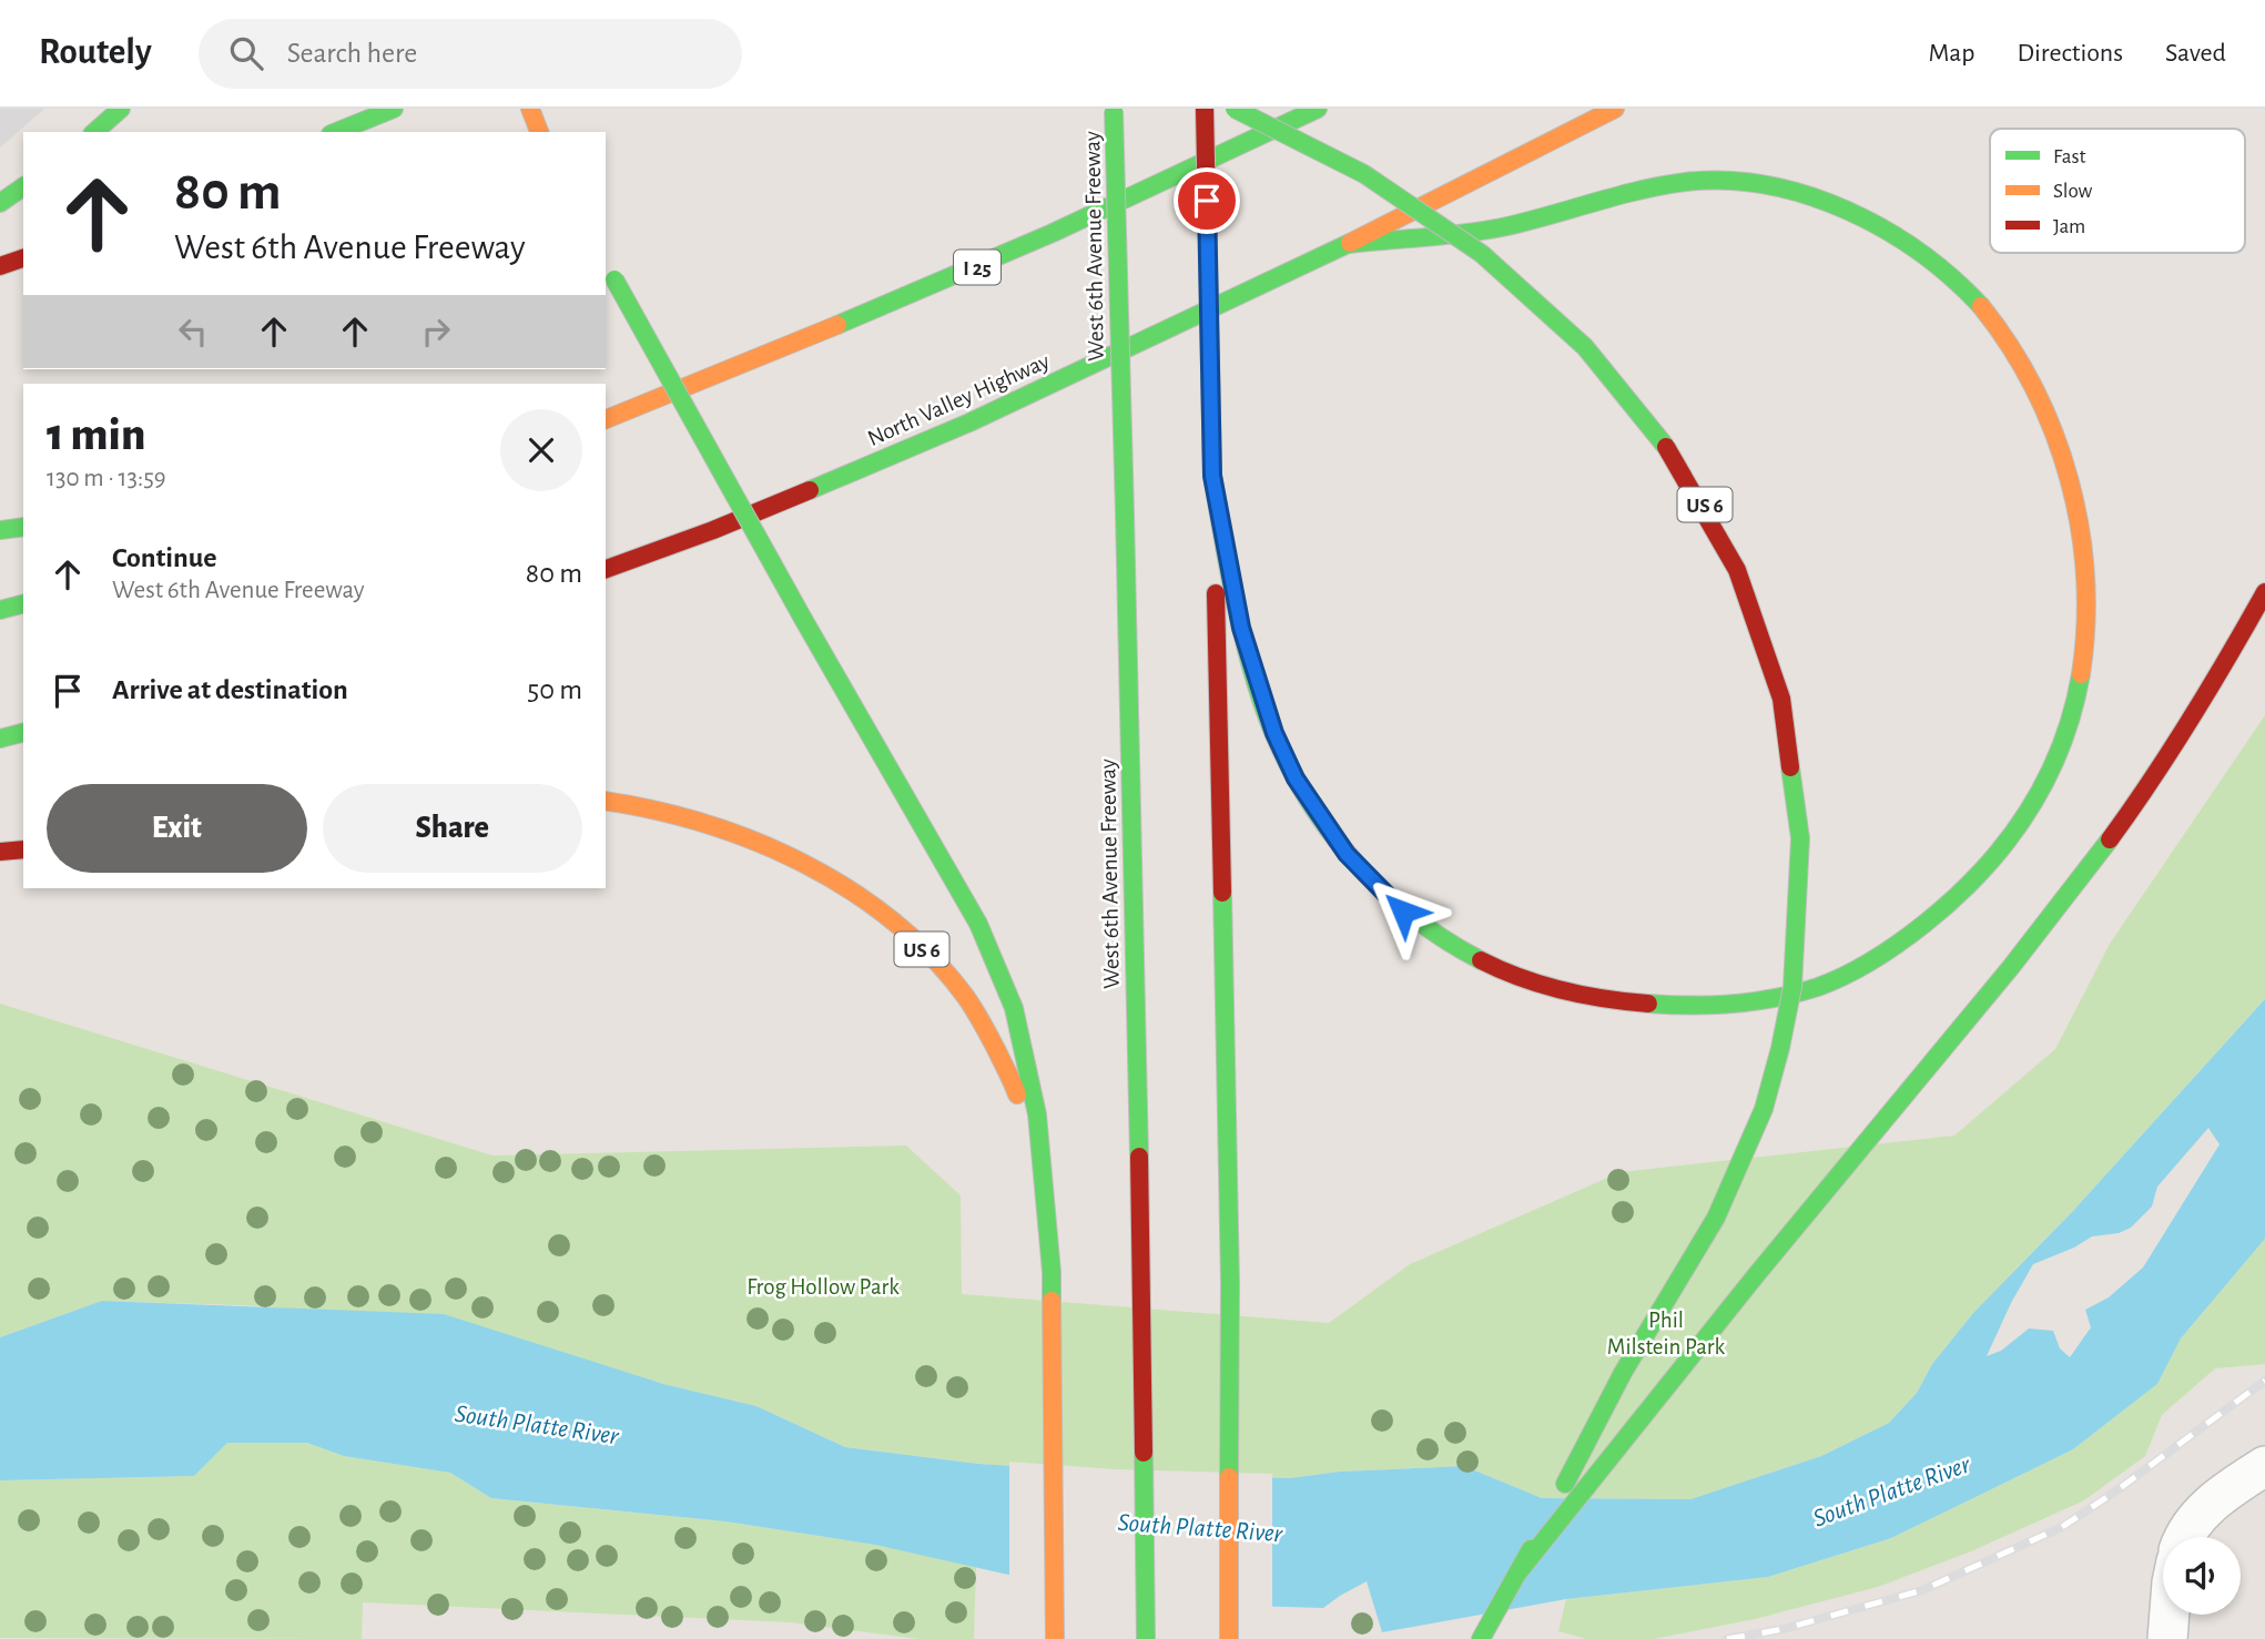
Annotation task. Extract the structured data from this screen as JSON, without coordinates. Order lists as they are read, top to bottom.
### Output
{
  "streets": {
    "highway": [
      "West 6th Avenue Freeway",
      "I 25",
      "North Valley Highway",
      "US 6"
    ]
  },
  "water": ["South Platte River"],
  "parks": ["Frog Hollow Park", "Phil Milstein Park"],
  "legend": ["Fast", "Slow", "Jam"],
  "page": {
    "header": "Routely",
    "search": "Search here",
    "nav": ["Map", "Directions", "Saved"],
    "turn": ["80 m", "West 6th Avenue Freeway"],
    "heading": ["1 min", "130 m · 13:59"],
    "list": [
      {
        "name": "Continue",
        "note": "West 6th Avenue Freeway",
        "value": "80 m"
      },
      {
        "name": "Arrive at destination",
        "value": "50 m"
      }
    ],
    "buttons": ["Exit", "Share"]
  }
}
